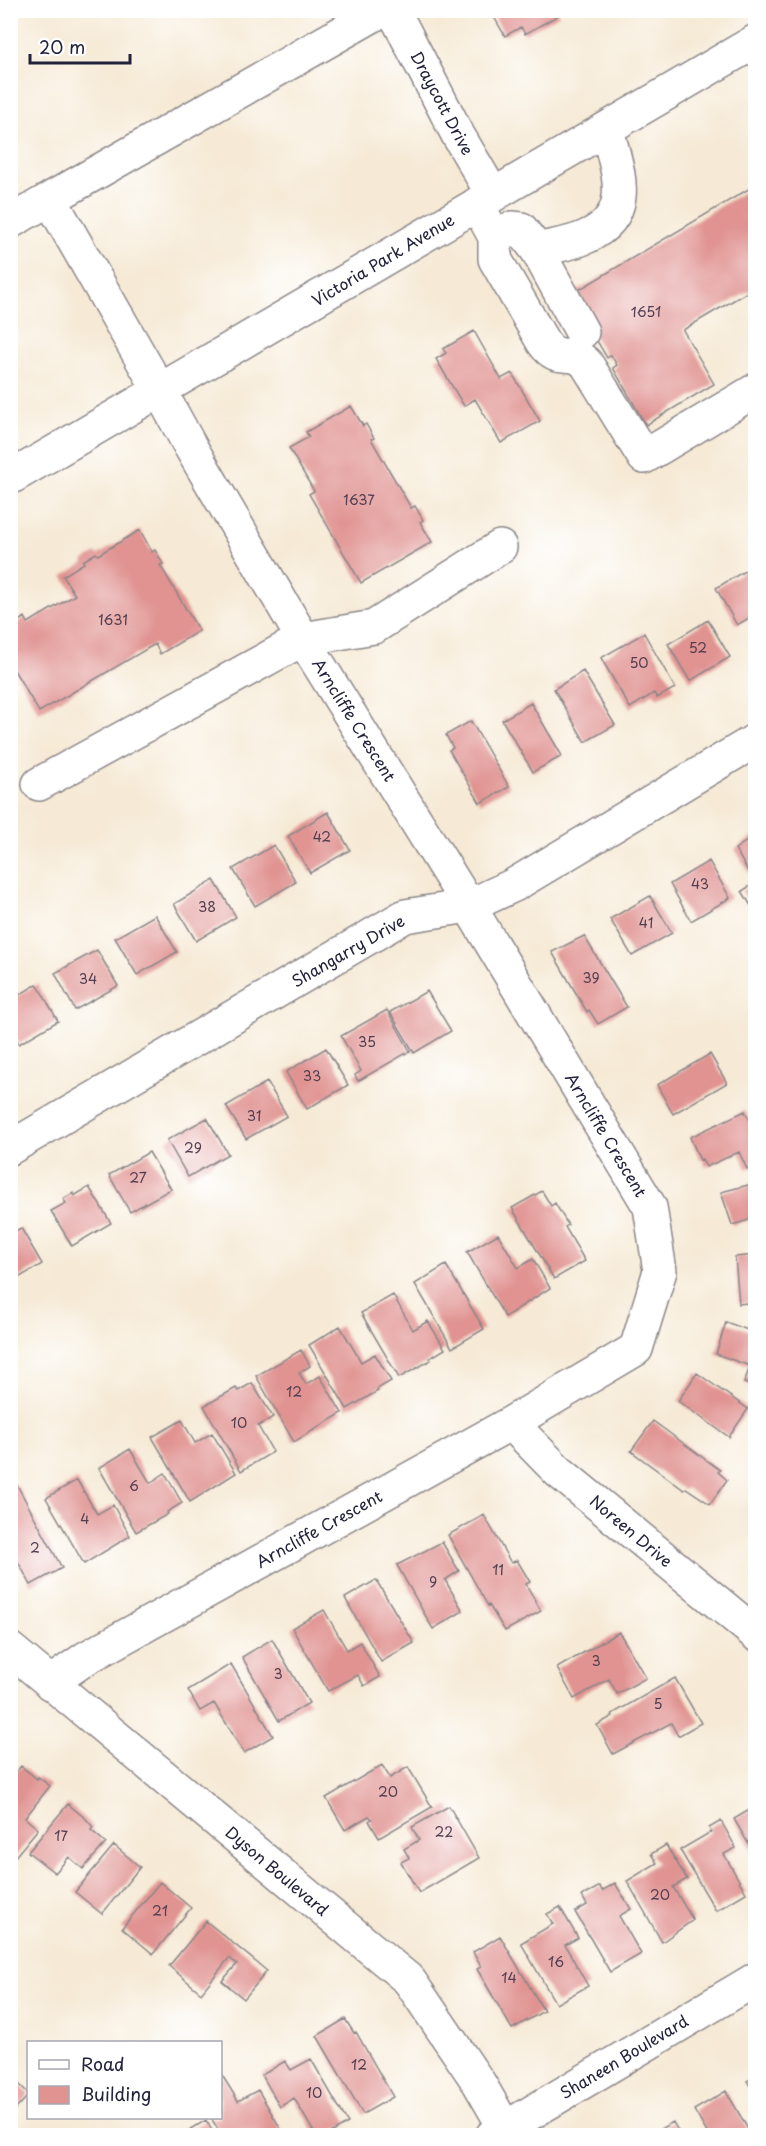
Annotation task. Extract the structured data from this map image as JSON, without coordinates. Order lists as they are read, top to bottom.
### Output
{
  "streets": {
    "street": [
      "Draycott Drive",
      "Victoria Park Avenue",
      "Arncliffe Crescent",
      "Shangarry Drive",
      "Noreen Drive",
      "Dyson Boulevard",
      "Shaneen Boulevard"
    ]
  },
  "crossings": [
    ["Draycott Drive", "Victoria Park Avenue"],
    ["Victoria Park Avenue", "Arncliffe Crescent"],
    ["Arncliffe Crescent", "Shangarry Drive"],
    ["Arncliffe Crescent", "Noreen Drive"],
    ["Arncliffe Crescent", "Dyson Boulevard"],
    ["Dyson Boulevard", "Shaneen Boulevard"]
  ],
  "house_numbers": [
    "1651",
    "1637",
    "1631",
    "52",
    "50",
    "42",
    "43",
    "38",
    "41",
    "39",
    "34",
    "35",
    "33",
    "31",
    "29",
    "27",
    "12",
    "10",
    "6",
    "4",
    "2",
    "11",
    "9",
    "3",
    "3",
    "5",
    "20",
    "22",
    "17",
    "20",
    "21",
    "16",
    "14",
    "12",
    "10"
  ],
  "legend": ["Road", "Building"],
  "scale_bar": "20 m"
}
